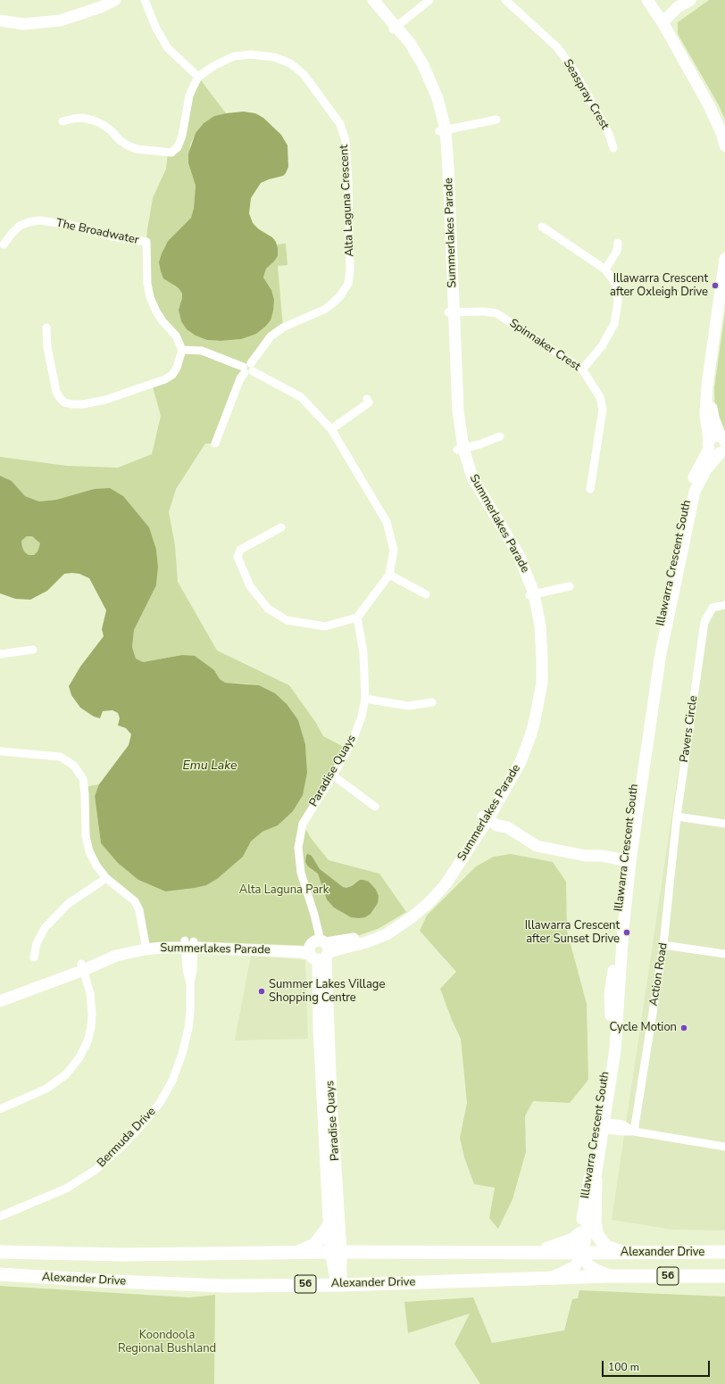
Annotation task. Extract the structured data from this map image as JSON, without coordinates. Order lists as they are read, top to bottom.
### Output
{
  "streets": {
    "main road": ["Alexander Drive", "56"],
    "street": [
      "Seaspray Crest",
      "Alta Laguna Crescent",
      "The Broadwater",
      "Summerlakes Parade",
      "Spinnaker Crest",
      "Illawarra Crescent South",
      "Pavers Circle",
      "Paradise Quays",
      "Action Road",
      "Bermuda Drive"
    ]
  },
  "crossings": [
    ["Summerlakes Parade", "Spinnaker Crest"],
    ["Summerlakes Parade", "Paradise Quays"],
    ["Summerlakes Parade", "Bermuda Drive"],
    ["Illawarra Crescent South", "Alexander Drive"],
    ["Pavers Circle", "Action Road"],
    ["Paradise Quays", "Alexander Drive"]
  ],
  "water": ["Emu Lake"],
  "parks": ["Alta Laguna Park", "Koondoola Regional Bushland"],
  "places": [
    "Illawarra Crescent after Oxleigh Drive",
    "Illawarra Crescent after Sunset Drive",
    "Summer Lakes Village Shopping Centre",
    "Cycle Motion"
  ],
  "scale_bar": "100 m"
}
